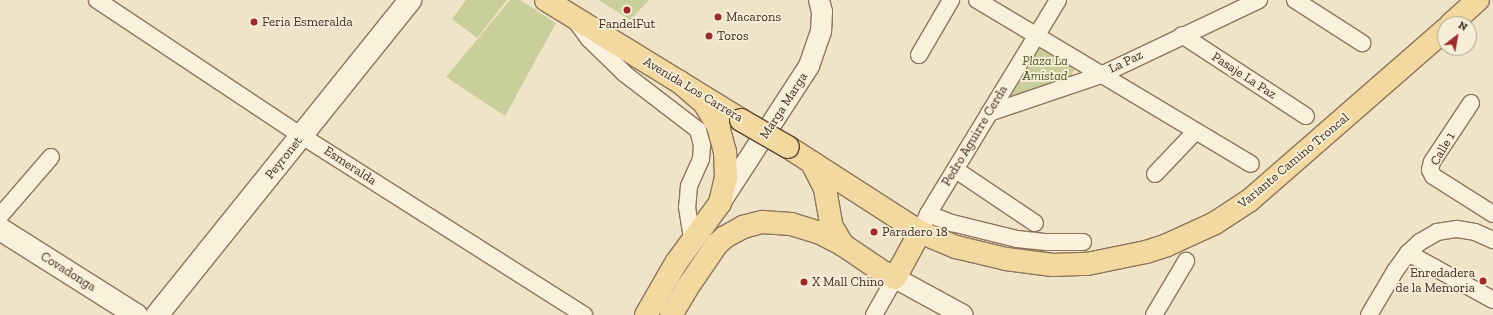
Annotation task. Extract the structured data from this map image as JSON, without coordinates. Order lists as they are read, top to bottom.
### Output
{
  "streets": {
    "main road": [
      "Avenida Los Carrera",
      "Marga Marga",
      "Peyronet",
      "Variante Camino Troncal",
      "Covadonga"
    ],
    "street": [
      "La Paz",
      "Pasaje La Paz",
      "Pedro Aguirre Cerda",
      "Calle 1",
      "Esmeralda"
    ]
  },
  "crossings": [
    ["La Paz", "Pasaje La Paz"],
    ["La Paz", "Pedro Aguirre Cerda"],
    ["Avenida Los Carrera", "Marga Marga"],
    ["Avenida Los Carrera", "Variante Camino Troncal"],
    ["Pedro Aguirre Cerda", "Variante Camino Troncal"],
    ["Peyronet", "Esmeralda"]
  ],
  "parks": ["Plaza La Amistad"],
  "places": [
    "FandelFut",
    "Macarons",
    "Feria Esmeralda",
    "Toros",
    "Paradero 18",
    "Enredadera de la Memoria",
    "X Mall Chino"
  ],
  "north": "top right"
}
